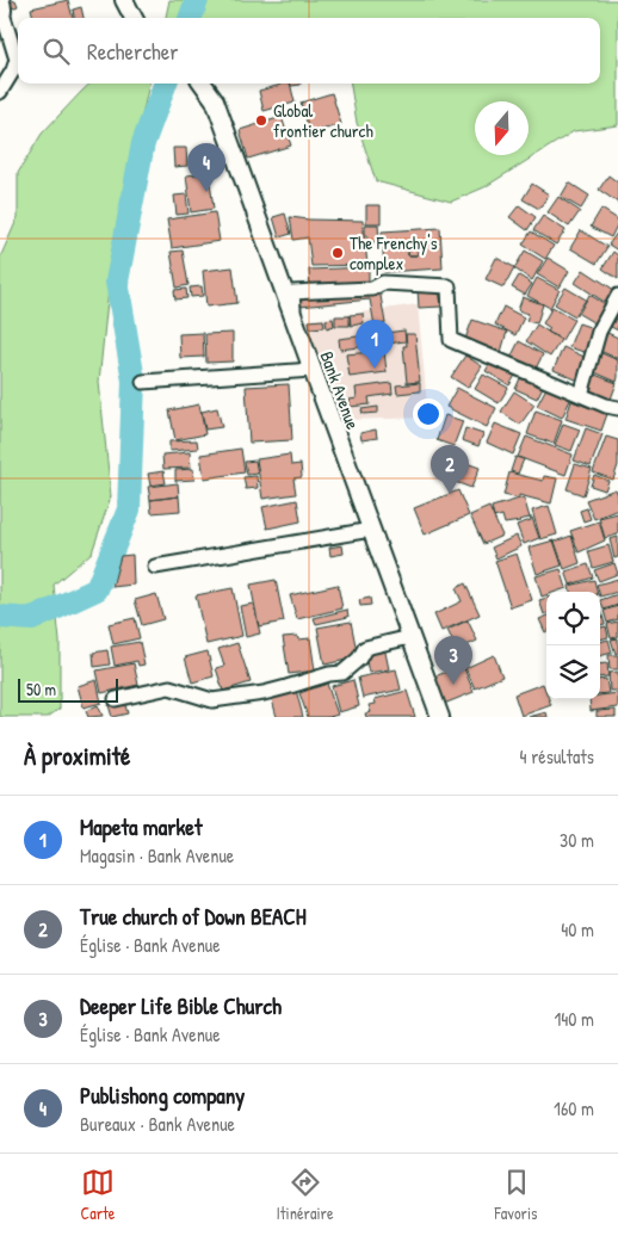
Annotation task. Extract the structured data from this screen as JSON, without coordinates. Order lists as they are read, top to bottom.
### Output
{
  "streets": {
    "street": ["Bank Avenue"]
  },
  "places": ["Global frontier church", "The Frenchy's complex"],
  "scale_bar": "50 m",
  "north": "bottom",
  "page": {
    "search": "Rechercher",
    "pins": [
      "4",
      "1",
      "2",
      "3"
    ],
    "scale": "50 m",
    "heading": ["À proximité", "4 résultats"],
    "list": [
      {
        "mark": "1",
        "name": "Mapeta market",
        "note": "Magasin · Bank Avenue",
        "value": "30 m"
      },
      {
        "mark": "2",
        "name": "True church of Down BEACH",
        "note": "Église · Bank Avenue",
        "value": "40 m"
      },
      {
        "mark": "3",
        "name": "Deeper Life Bible Church",
        "note": "Église · Bank Avenue",
        "value": "140 m"
      },
      {
        "mark": "4",
        "name": "Publishong company",
        "note": "Bureaux · Bank Avenue",
        "value": "160 m"
      }
    ],
    "nav": ["Carte", "Itinéraire", "Favoris"]
  }
}
